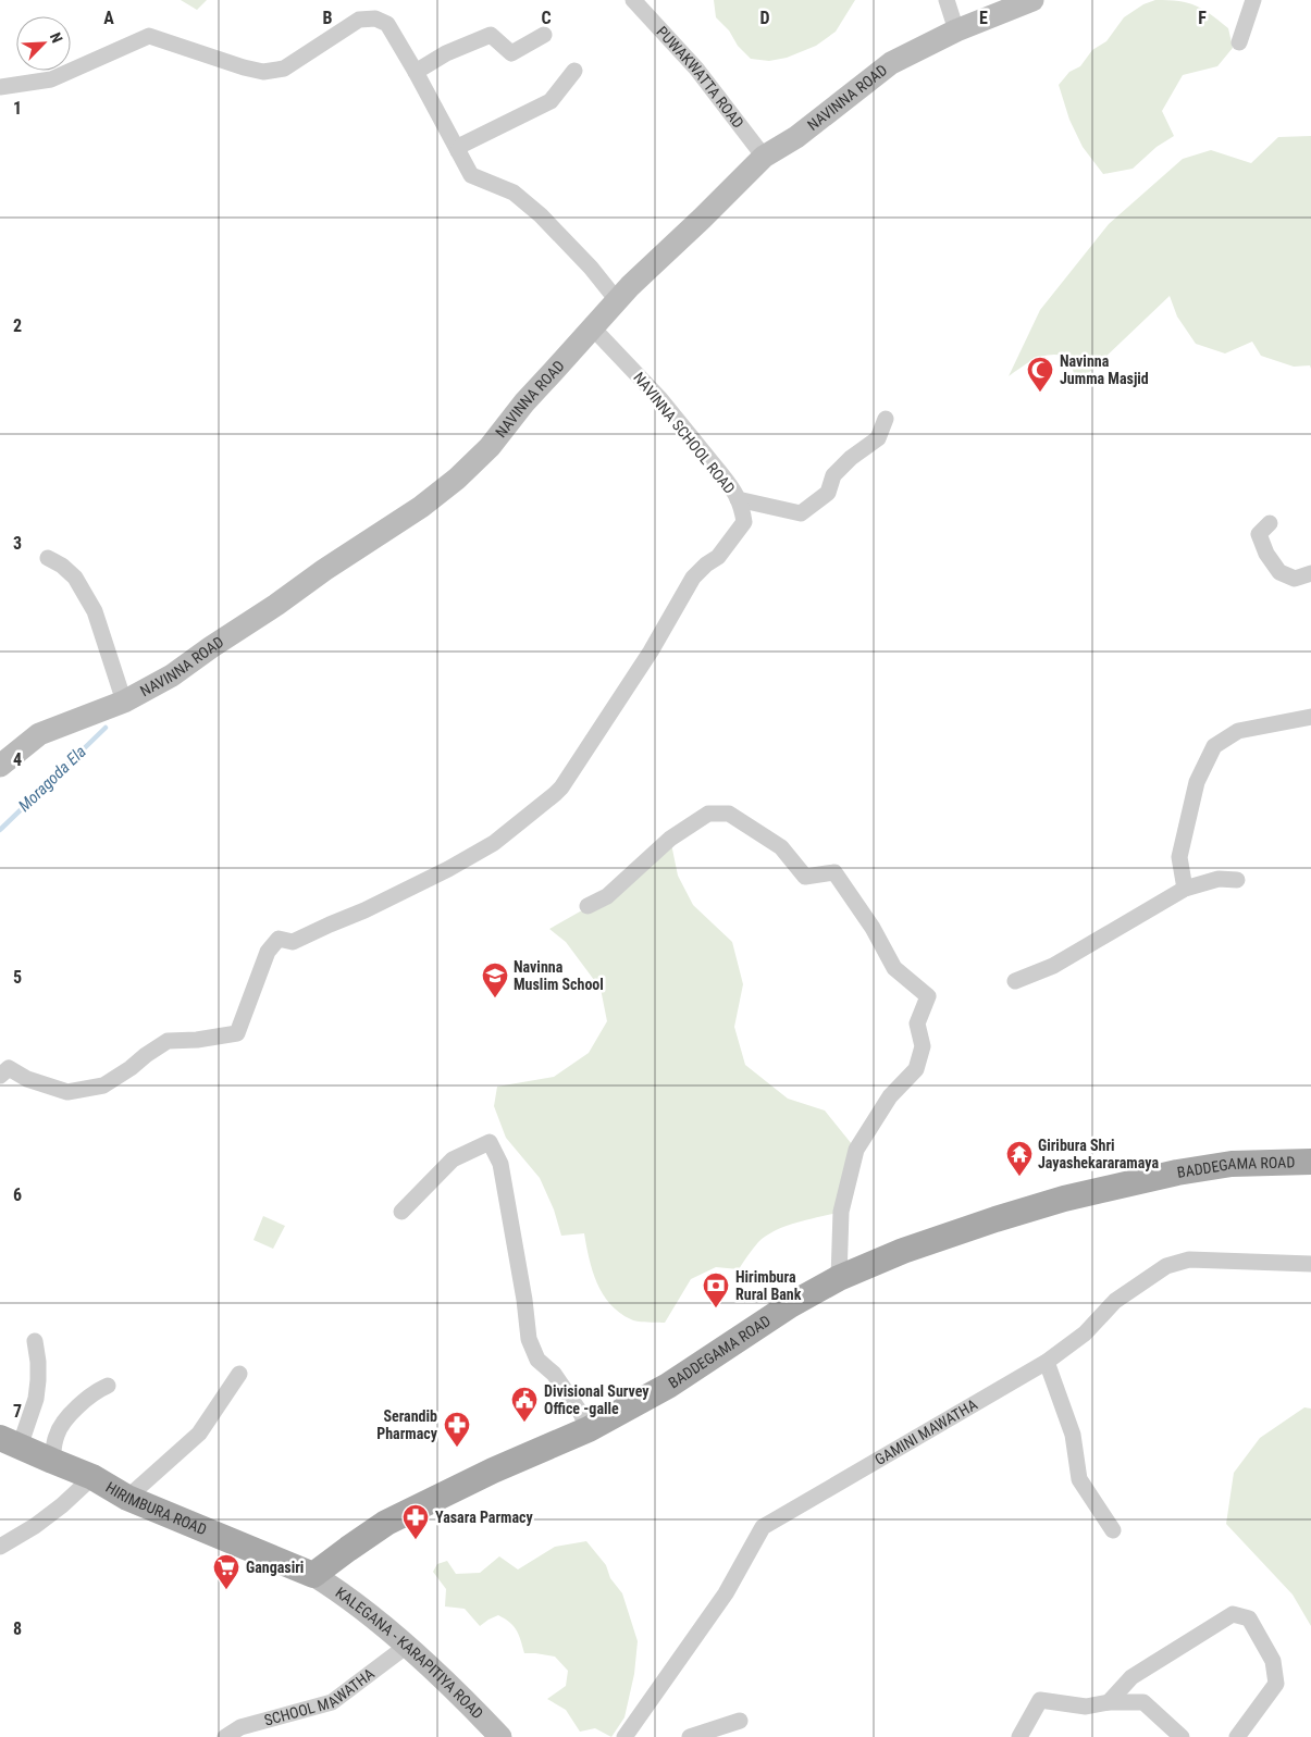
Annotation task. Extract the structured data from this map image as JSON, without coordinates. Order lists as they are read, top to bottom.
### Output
{
  "streets": {
    "main road": ["BADDEGAMA ROAD", "HIRIMBURA ROAD"],
    "street": [
      "PUWAKWATTA ROAD",
      "NAVINNA ROAD",
      "NAVINNA SCHOOL ROAD",
      "GAMINI MAWATHA",
      "KALEGANA - KARAPITIYA ROAD",
      "SCHOOL MAWATHA"
    ]
  },
  "crossings": [
    ["PUWAKWATTA ROAD", "NAVINNA ROAD"],
    ["NAVINNA ROAD", "NAVINNA SCHOOL ROAD"],
    ["BADDEGAMA ROAD", "HIRIMBURA ROAD"],
    ["BADDEGAMA ROAD", "KALEGANA - KARAPITIYA ROAD"],
    ["HIRIMBURA ROAD", "KALEGANA - KARAPITIYA ROAD"],
    ["KALEGANA - KARAPITIYA ROAD", "SCHOOL MAWATHA"]
  ],
  "water": ["Moragoda Ela"],
  "places": {
    "mosque": ["Navinna Jumma Masjid"],
    "school or university": ["Navinna Muslim School"],
    "temple": ["Giribura Shri Jayashekararamaya"],
    "bank": ["Hirimbura Rural Bank"],
    "public building": ["Divisional Survey Office -galle"],
    "pharmacy": ["Serandib Pharmacy", "Yasara Parmacy"],
    "supermarket": ["Gangasiri"]
  },
  "north": "top right",
  "grid": {
    "columns": [
      "A",
      "B",
      "C",
      "D",
      "E",
      "F"
    ],
    "rows": [
      "1",
      "2",
      "3",
      "4",
      "5",
      "6",
      "7",
      "8"
    ]
  }
}
